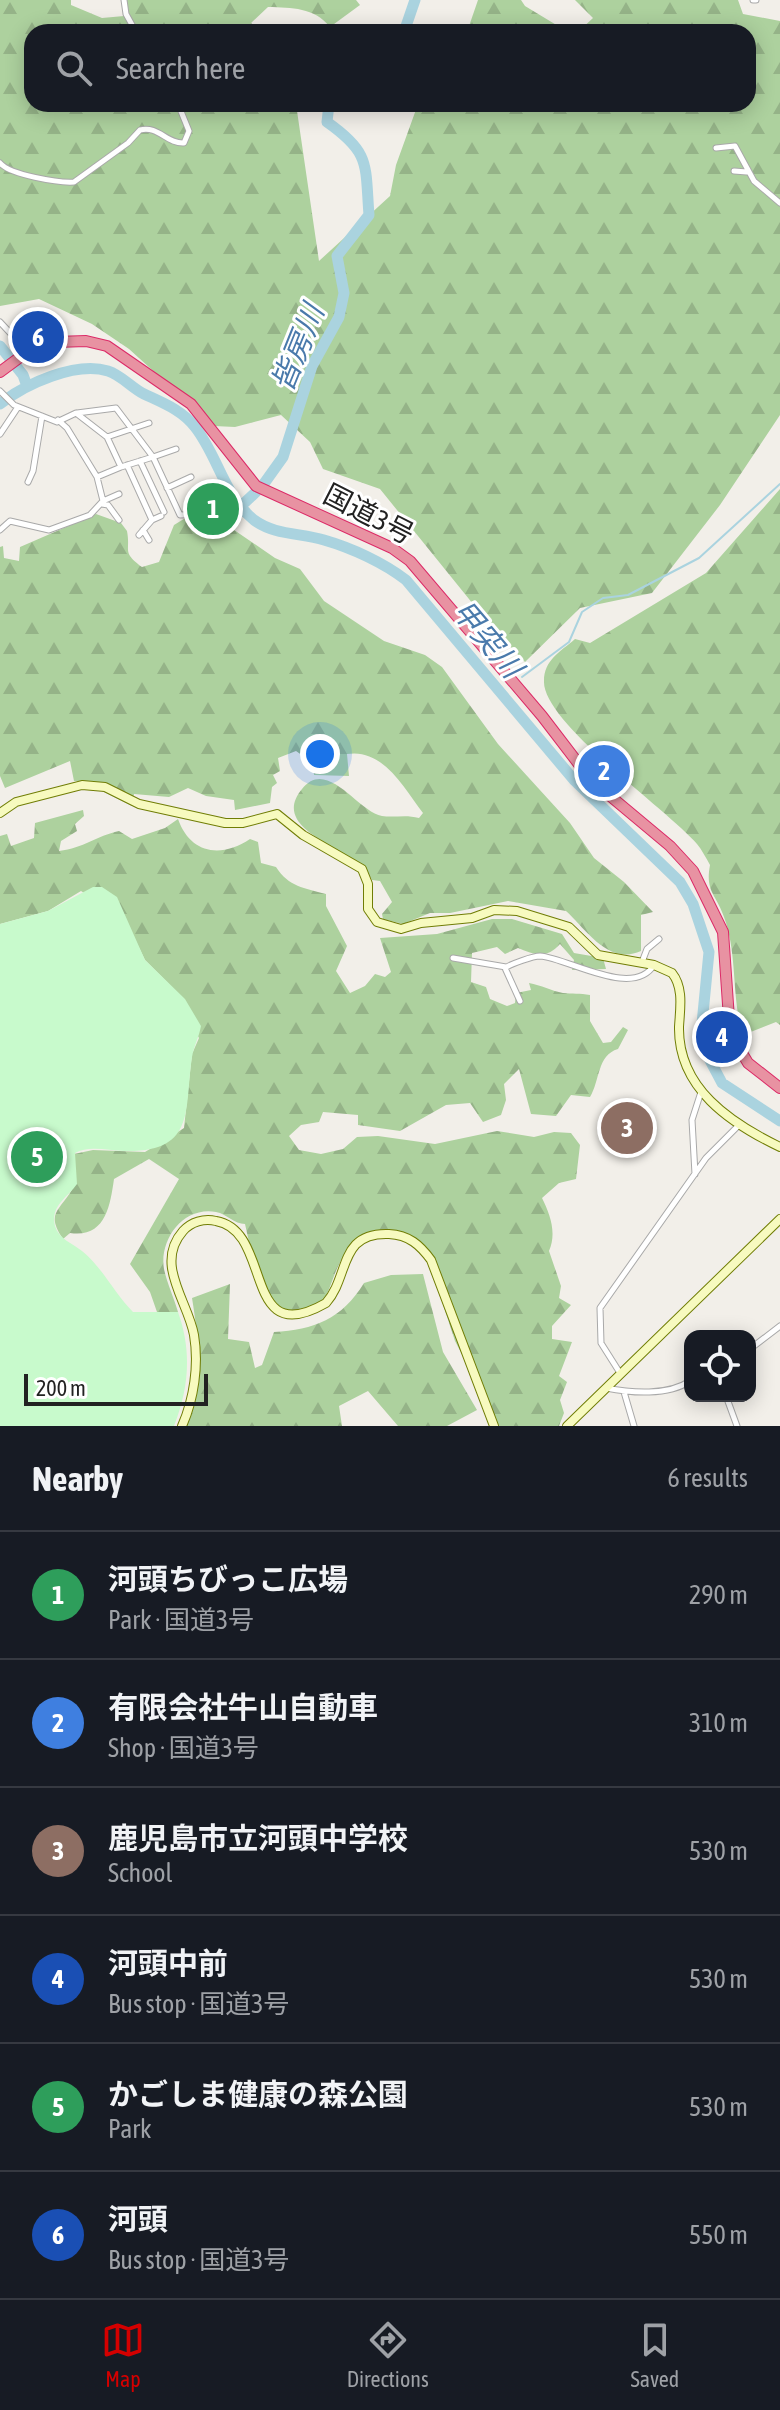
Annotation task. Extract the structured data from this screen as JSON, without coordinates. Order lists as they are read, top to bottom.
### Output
{
  "streets": {
    "highway": ["国道3号"]
  },
  "water": ["皆房川", "甲突川"],
  "scale_bar": "200 m",
  "page": {
    "search": "Search here",
    "pins": [
      "6",
      "1",
      "2",
      "4",
      "3",
      "5"
    ],
    "scale": "200 m",
    "heading": ["Nearby", "6 results"],
    "list": [
      {
        "mark": "1",
        "name": "河頭ちびっこ広場",
        "note": "Park · 国道3号",
        "value": "290 m"
      },
      {
        "mark": "2",
        "name": "有限会社牛山自動車",
        "note": "Shop · 国道3号",
        "value": "310 m"
      },
      {
        "mark": "3",
        "name": "鹿児島市立河頭中学校",
        "note": "School",
        "value": "530 m"
      },
      {
        "mark": "4",
        "name": "河頭中前",
        "note": "Bus stop · 国道3号",
        "value": "530 m"
      },
      {
        "mark": "5",
        "name": "かごしま健康の森公園",
        "note": "Park",
        "value": "530 m"
      },
      {
        "mark": "6",
        "name": "河頭",
        "note": "Bus stop · 国道3号",
        "value": "550 m"
      }
    ],
    "nav": ["Map", "Directions", "Saved"]
  }
}
